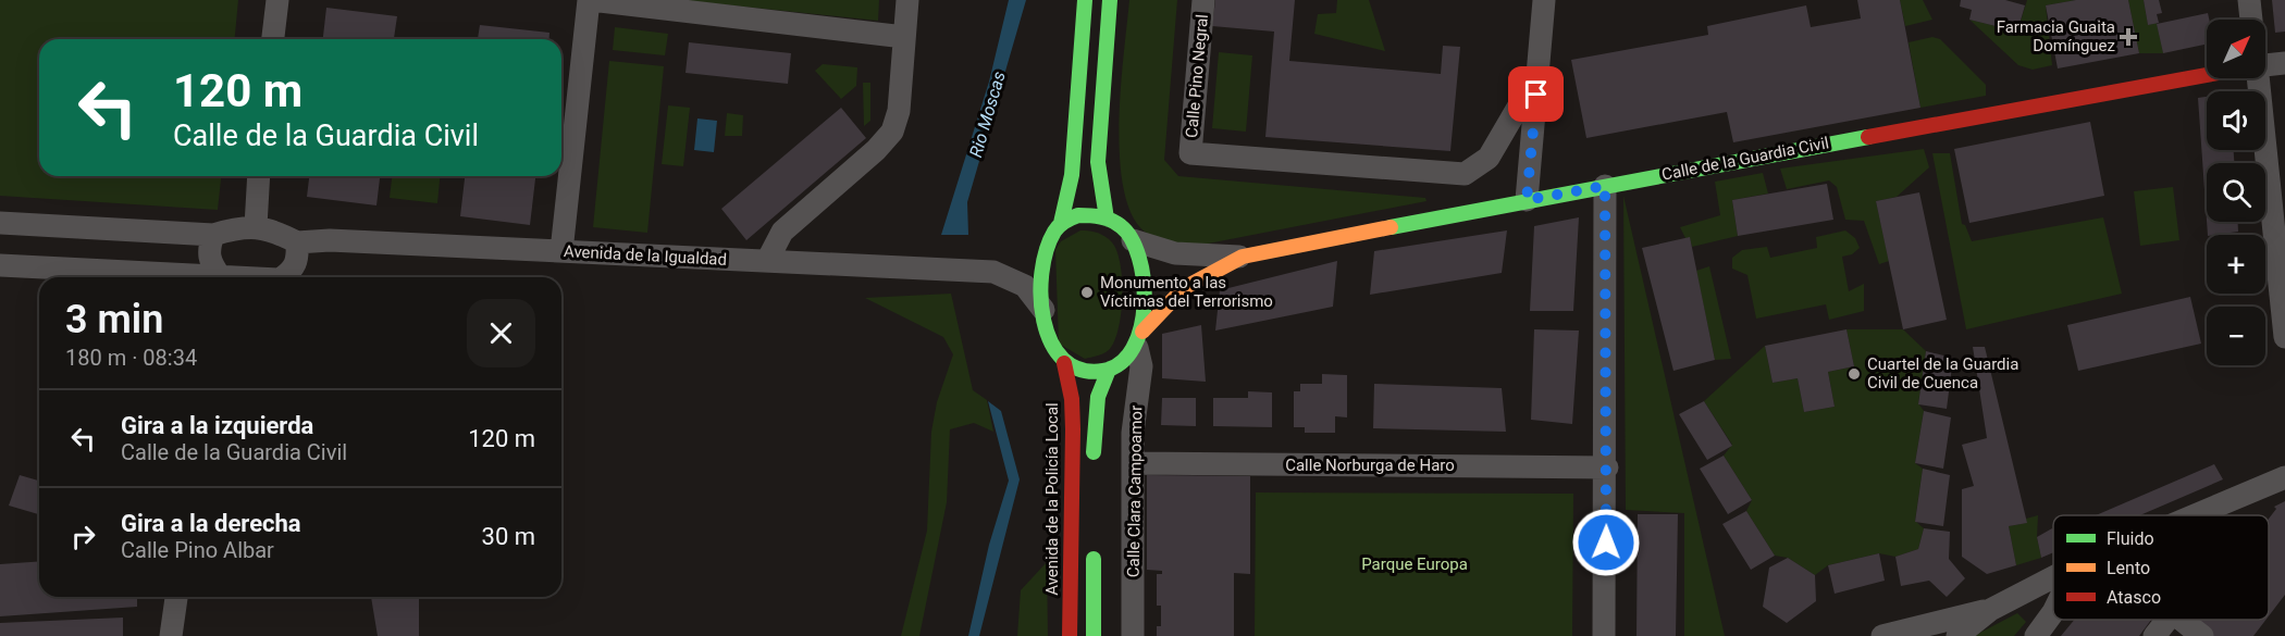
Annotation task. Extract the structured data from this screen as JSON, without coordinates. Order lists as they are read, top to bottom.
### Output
{
  "streets": {
    "main road": ["Calle de la Guardia Civil", "Avenida de la Policía Local"],
    "street": [
      "Calle Pino Negral",
      "Avenida de la Igualdad",
      "Calle Norburga de Haro",
      "Calle Clara Campoamor"
    ]
  },
  "crossings": [
    ["Calle de la Guardia Civil", "Avenida de la Igualdad"],
    ["Calle de la Guardia Civil", "Calle Clara Campoamor"],
    ["Calle de la Guardia Civil", "Avenida de la Policía Local"],
    ["Avenida de la Igualdad", "Calle Clara Campoamor"],
    ["Avenida de la Igualdad", "Avenida de la Policía Local"],
    ["Calle Norburga de Haro", "Calle Clara Campoamor"],
    ["Calle Clara Campoamor", "Avenida de la Policía Local"]
  ],
  "water": ["Rio Moscas"],
  "parks": ["Parque Europa"],
  "places": {
    "health": ["Farmacia Guaita Domínguez"],
    "other": ["Monumento a las Víctimas del Terrorismo", "Cuartel de la Guardia Civil de Cuenca"]
  },
  "legend": ["Fluido", "Lento", "Atasco"],
  "north": "top right",
  "page": {
    "map_buttons": ["+", "−"],
    "turn": ["120 m", "Calle de la Guardia Civil"],
    "heading": ["3 min", "180 m · 08:34"],
    "list": [
      {
        "name": "Gira a la izquierda",
        "note": "Calle de la Guardia Civil",
        "value": "120 m"
      },
      {
        "name": "Gira a la derecha",
        "note": "Calle Pino Albar",
        "value": "30 m"
      }
    ]
  }
}
